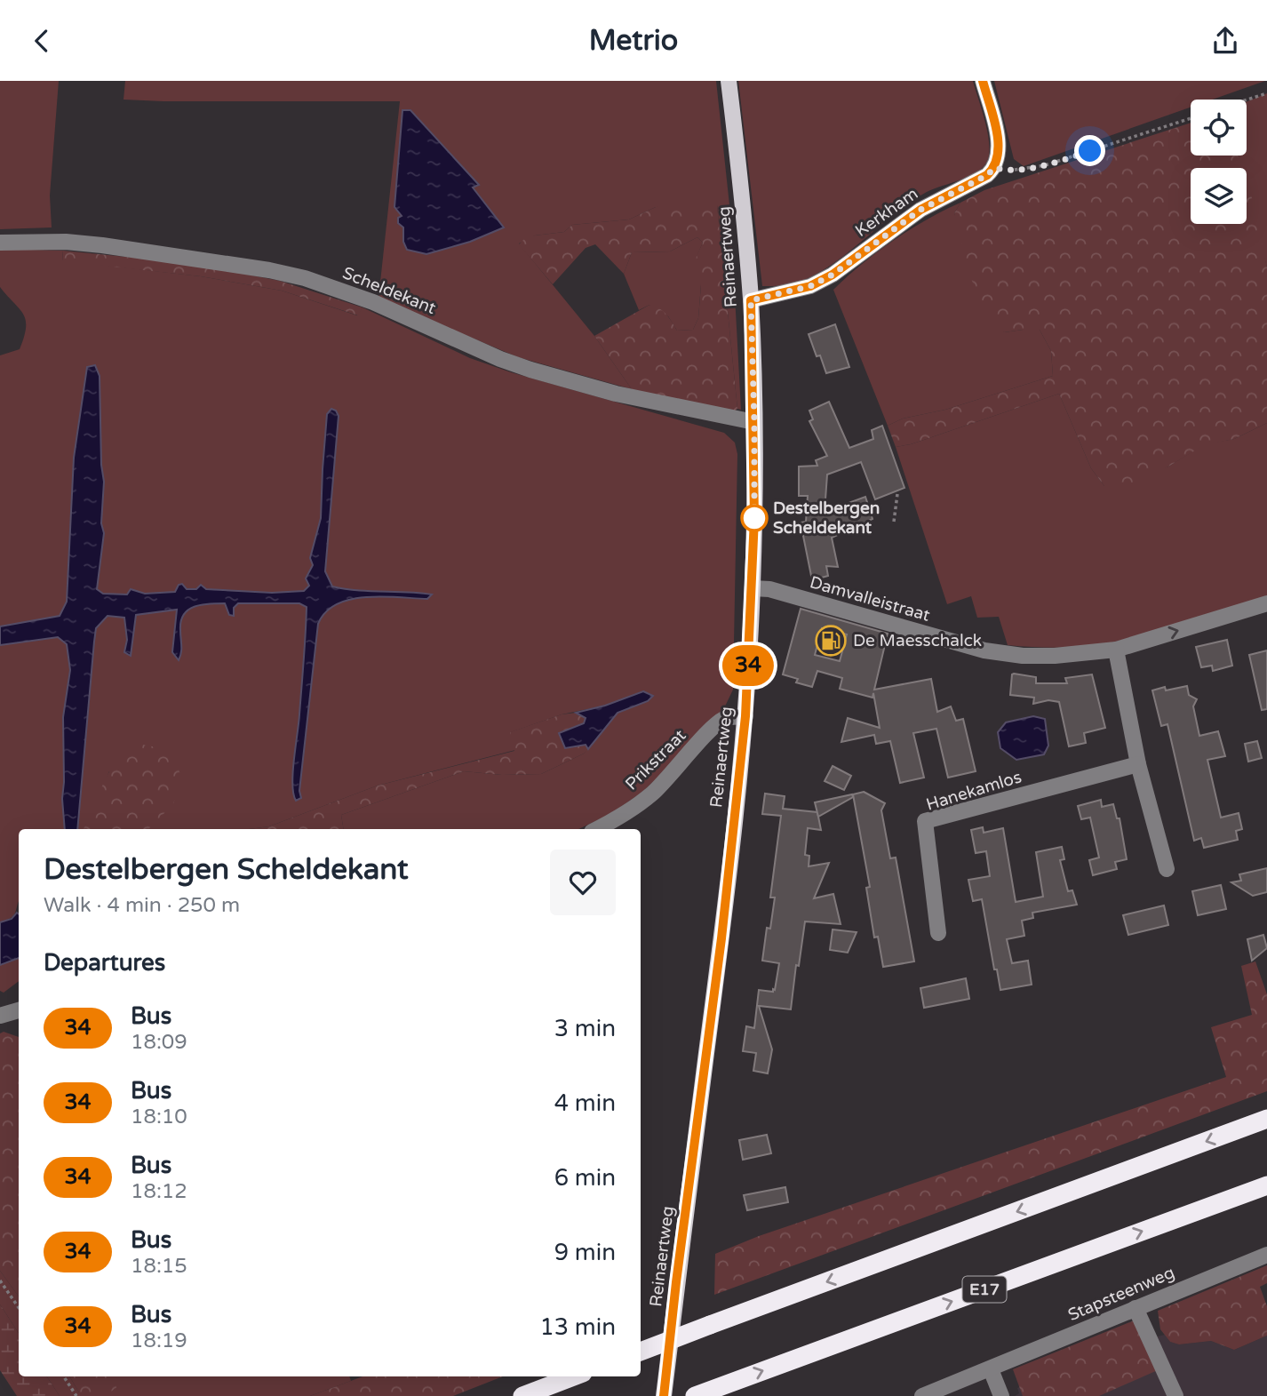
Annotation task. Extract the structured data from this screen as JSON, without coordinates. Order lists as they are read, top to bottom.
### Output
{
  "streets": {
    "highway": ["E17"],
    "main road": ["Reinaertweg"],
    "street": [
      "Kerkham",
      "Scheldekant",
      "Damvalleistraat",
      "Prikstraat",
      "Hanekamlos",
      "Stapsteenweg"
    ]
  },
  "crossings": [
    ["Kerkham", "Reinaertweg"],
    ["Reinaertweg", "Scheldekant"],
    ["Reinaertweg", "Damvalleistraat"],
    ["Reinaertweg", "Prikstraat"]
  ],
  "places": {
    "other": ["Destelbergen Scheldekant"],
    "fuel station": ["De Maesschalck"]
  },
  "lines": ["bus line 34"],
  "page": {
    "header": "Metrio",
    "on_map": "34",
    "heading": [
      ["Destelbergen Scheldekant", "Walk · 4 min · 250 m"],
      "Departures"
    ],
    "list": [
      {
        "mark": "34",
        "name": "Bus",
        "note": "18:09",
        "value": "3 min"
      },
      {
        "mark": "34",
        "name": "Bus",
        "note": "18:10",
        "value": "4 min"
      },
      {
        "mark": "34",
        "name": "Bus",
        "note": "18:12",
        "value": "6 min"
      },
      {
        "mark": "34",
        "name": "Bus",
        "note": "18:15",
        "value": "9 min"
      },
      {
        "mark": "34",
        "name": "Bus",
        "note": "18:19",
        "value": "13 min"
      }
    ]
  }
}
